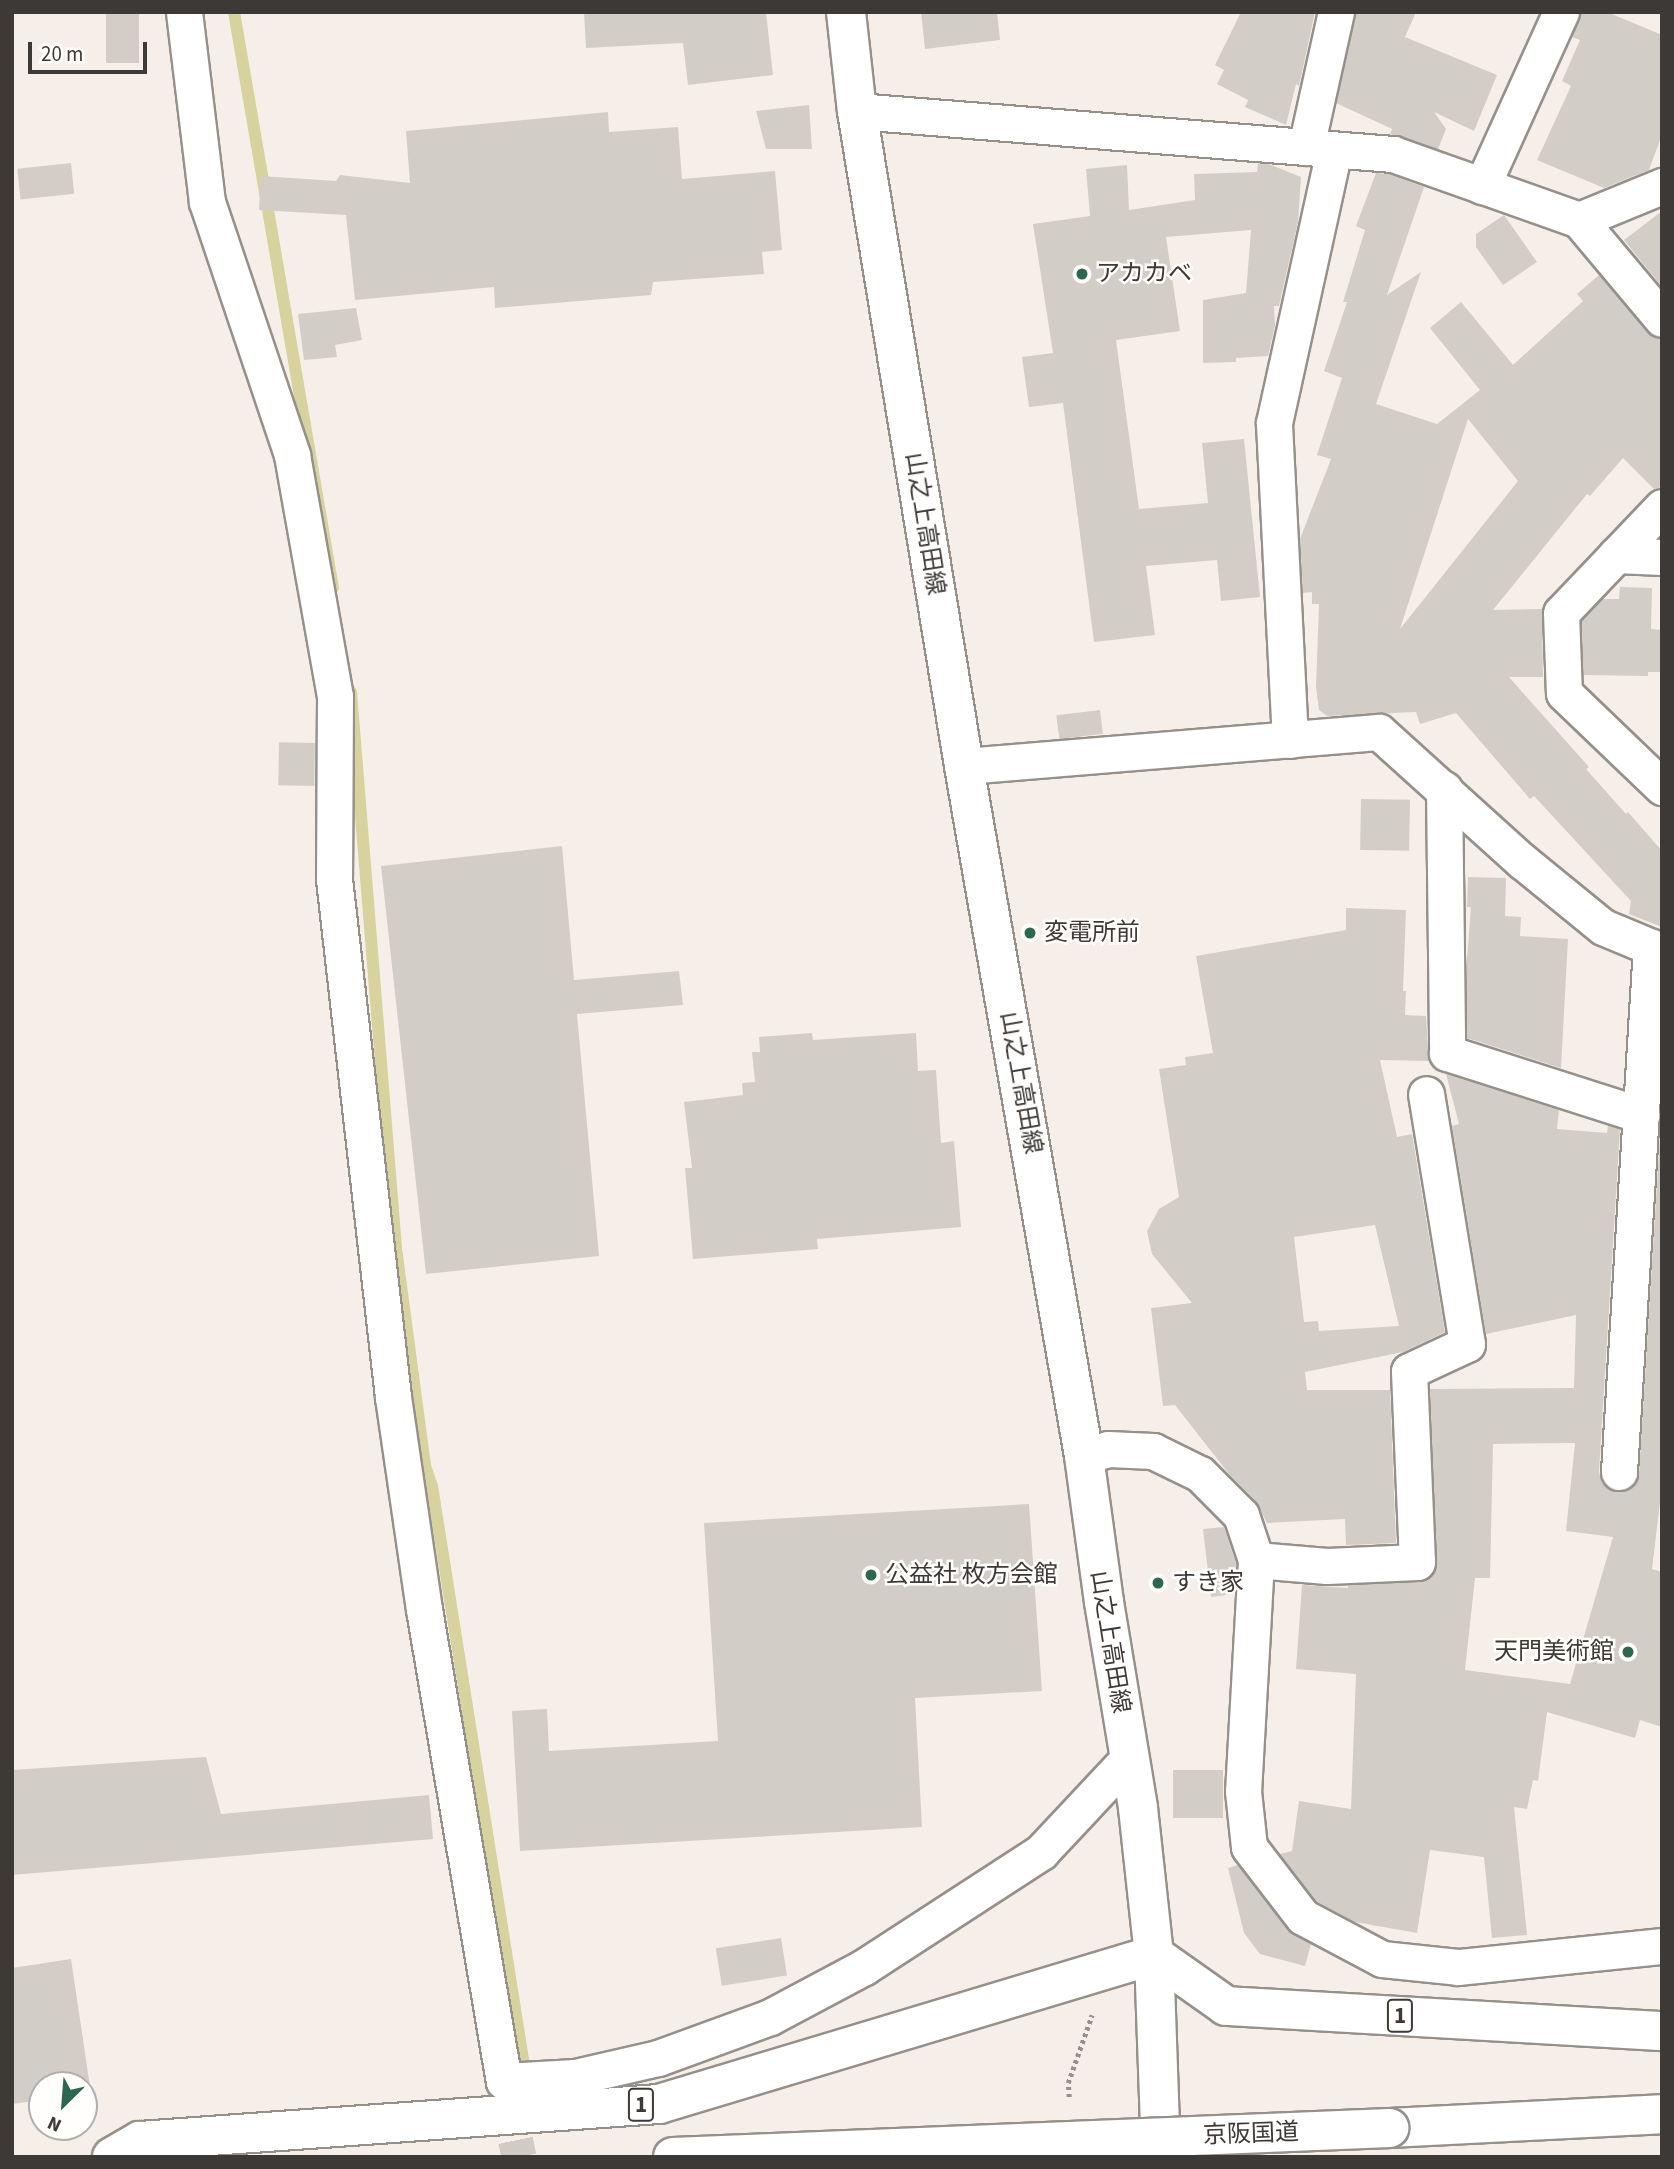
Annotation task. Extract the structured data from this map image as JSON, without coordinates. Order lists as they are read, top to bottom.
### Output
{
  "streets": {
    "main road": ["山之上高田線", "1", "京阪国道"]
  },
  "crossings": [
    ["山之上高田線", "1"]
  ],
  "places": [
    "アカカベ",
    "変電所前",
    "公益社 枚方会館",
    "すき家",
    "天門美術館"
  ],
  "scale_bar": "20 m",
  "north": "bottom left"
}
